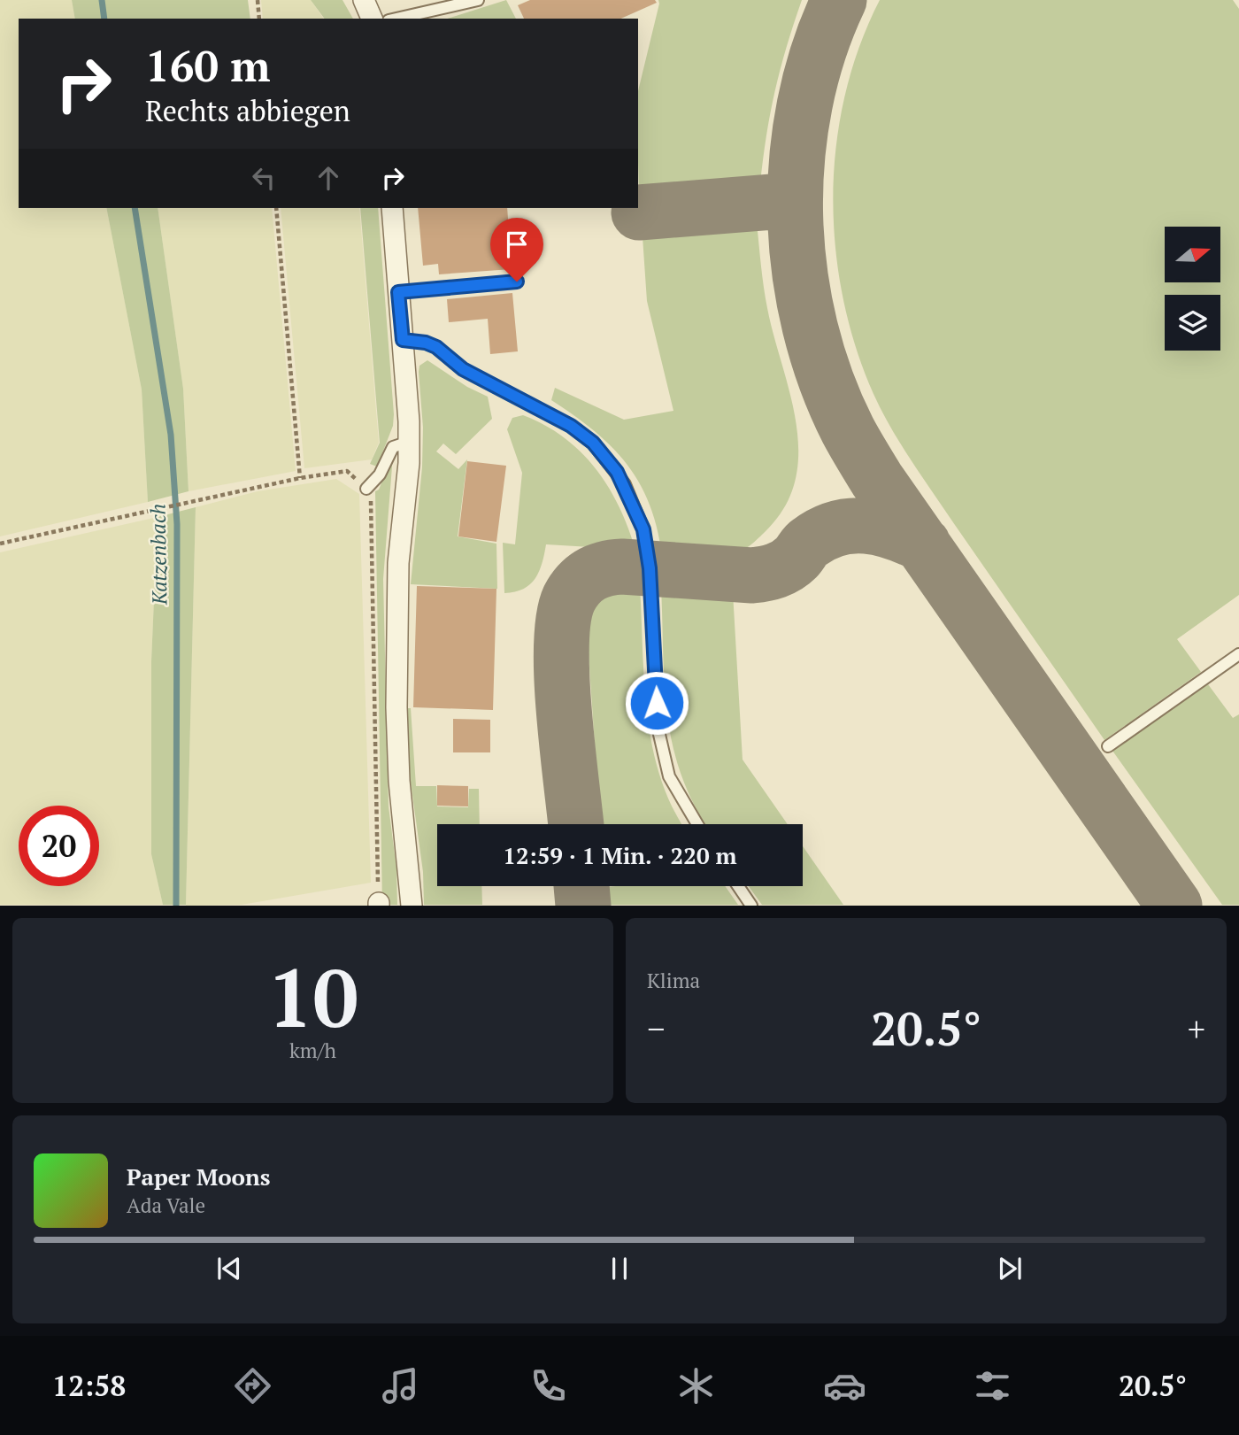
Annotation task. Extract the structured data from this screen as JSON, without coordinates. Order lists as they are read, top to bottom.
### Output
{
  "water": ["Katzenbach"],
  "north": "right",
  "page": {
    "turn": ["160 m", "Rechts abbiegen"],
    "limit": "20",
    "trip": "12:59 · 1 Min. · 220 m",
    "tile": [
      ["10", "km/h"],
      "Klima"
    ],
    "heat": ["−", "20.5°", "+"],
    "song": ["Paper Moons", "Ada Vale"],
    "tabs": ["12:58", "20.5°"]
  }
}
